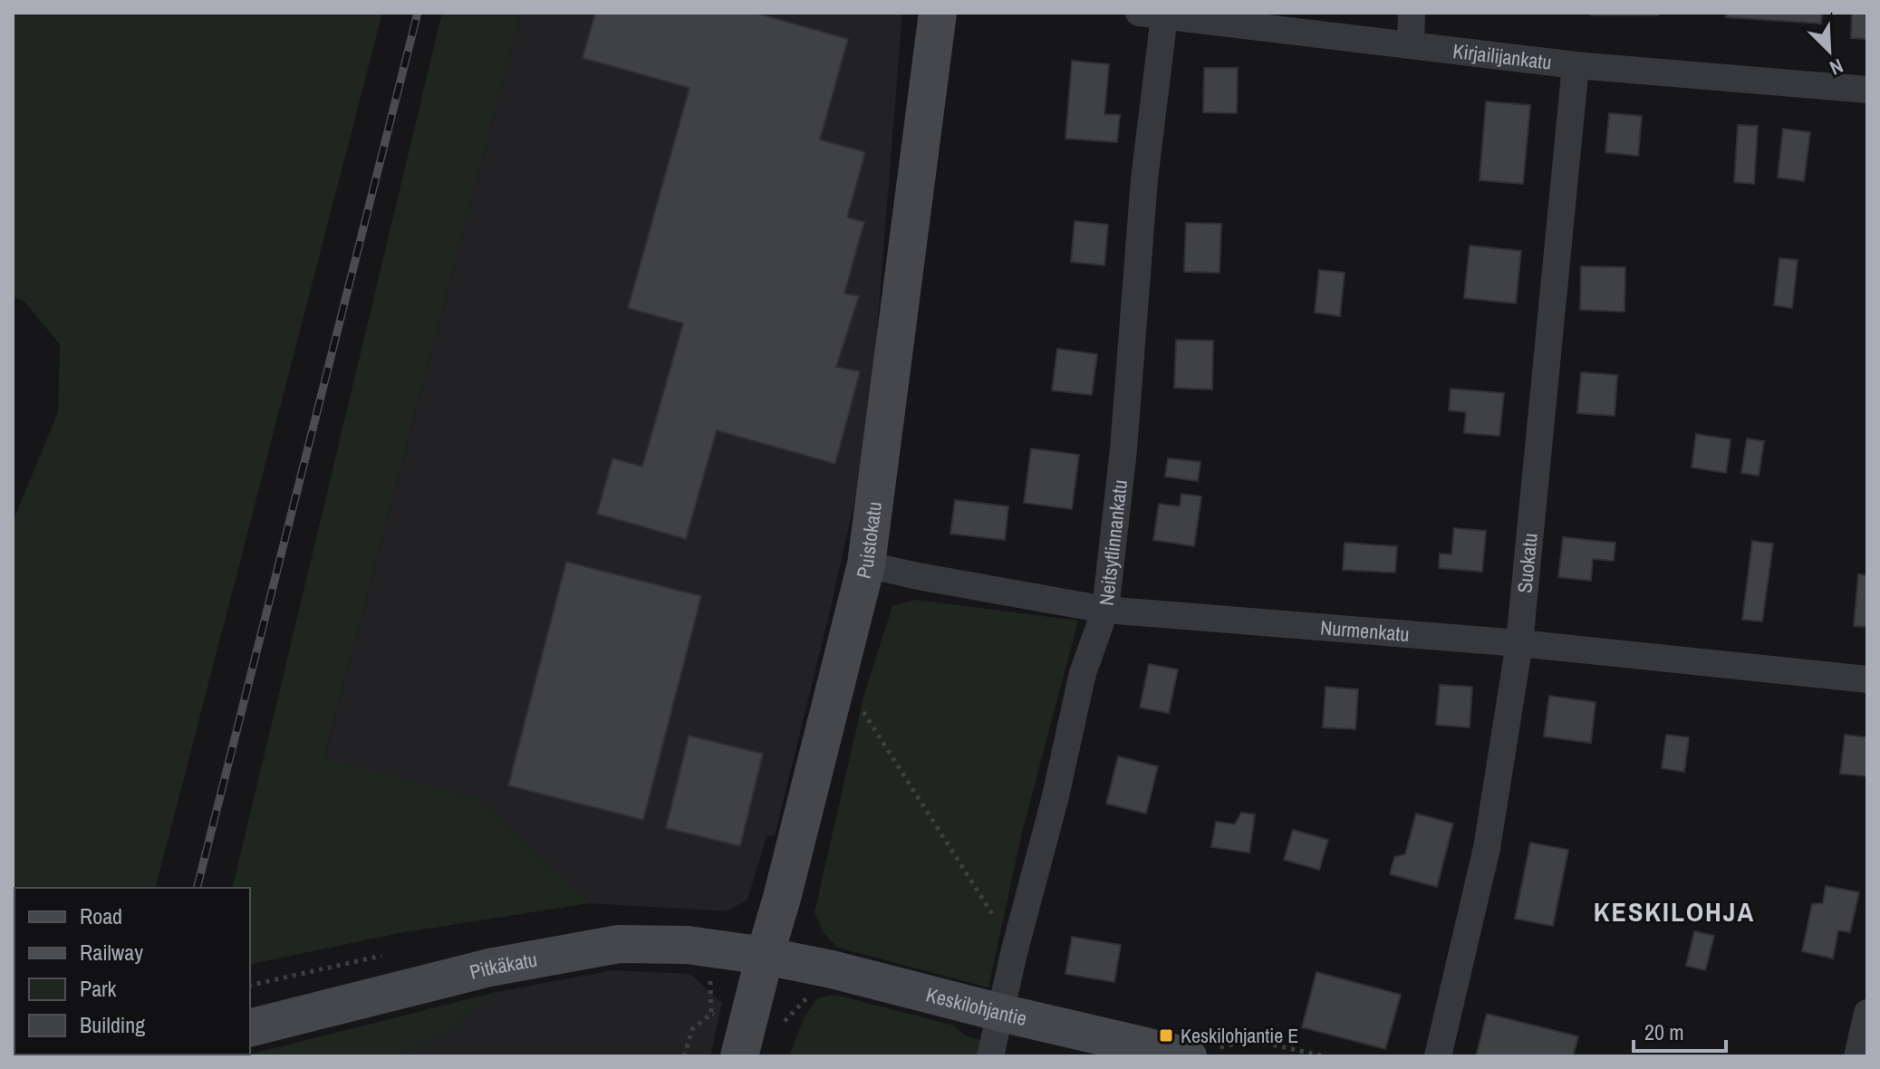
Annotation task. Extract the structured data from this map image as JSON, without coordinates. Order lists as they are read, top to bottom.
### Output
{
  "streets": {
    "street": [
      "Kirjailijankatu",
      "Puistokatu",
      "Neitsytlinnankatu",
      "Suokatu",
      "Nurmenkatu",
      "Pitkäkatu",
      "Keskilohjantie"
    ]
  },
  "crossings": [
    ["Kirjailijankatu", "Neitsytlinnankatu"],
    ["Kirjailijankatu", "Suokatu"],
    ["Puistokatu", "Nurmenkatu"],
    ["Puistokatu", "Pitkäkatu"],
    ["Puistokatu", "Keskilohjantie"],
    ["Neitsytlinnankatu", "Nurmenkatu"],
    ["Neitsytlinnankatu", "Keskilohjantie"],
    ["Suokatu", "Nurmenkatu"],
    ["Pitkäkatu", "Keskilohjantie"]
  ],
  "districts": ["KESKILOHJA"],
  "places": {
    "transit": ["Keskilohjantie E"]
  },
  "legend": [
    "Road",
    "Railway",
    "Park",
    "Building"
  ],
  "scale_bar": "20 m",
  "north": "bottom right"
}
